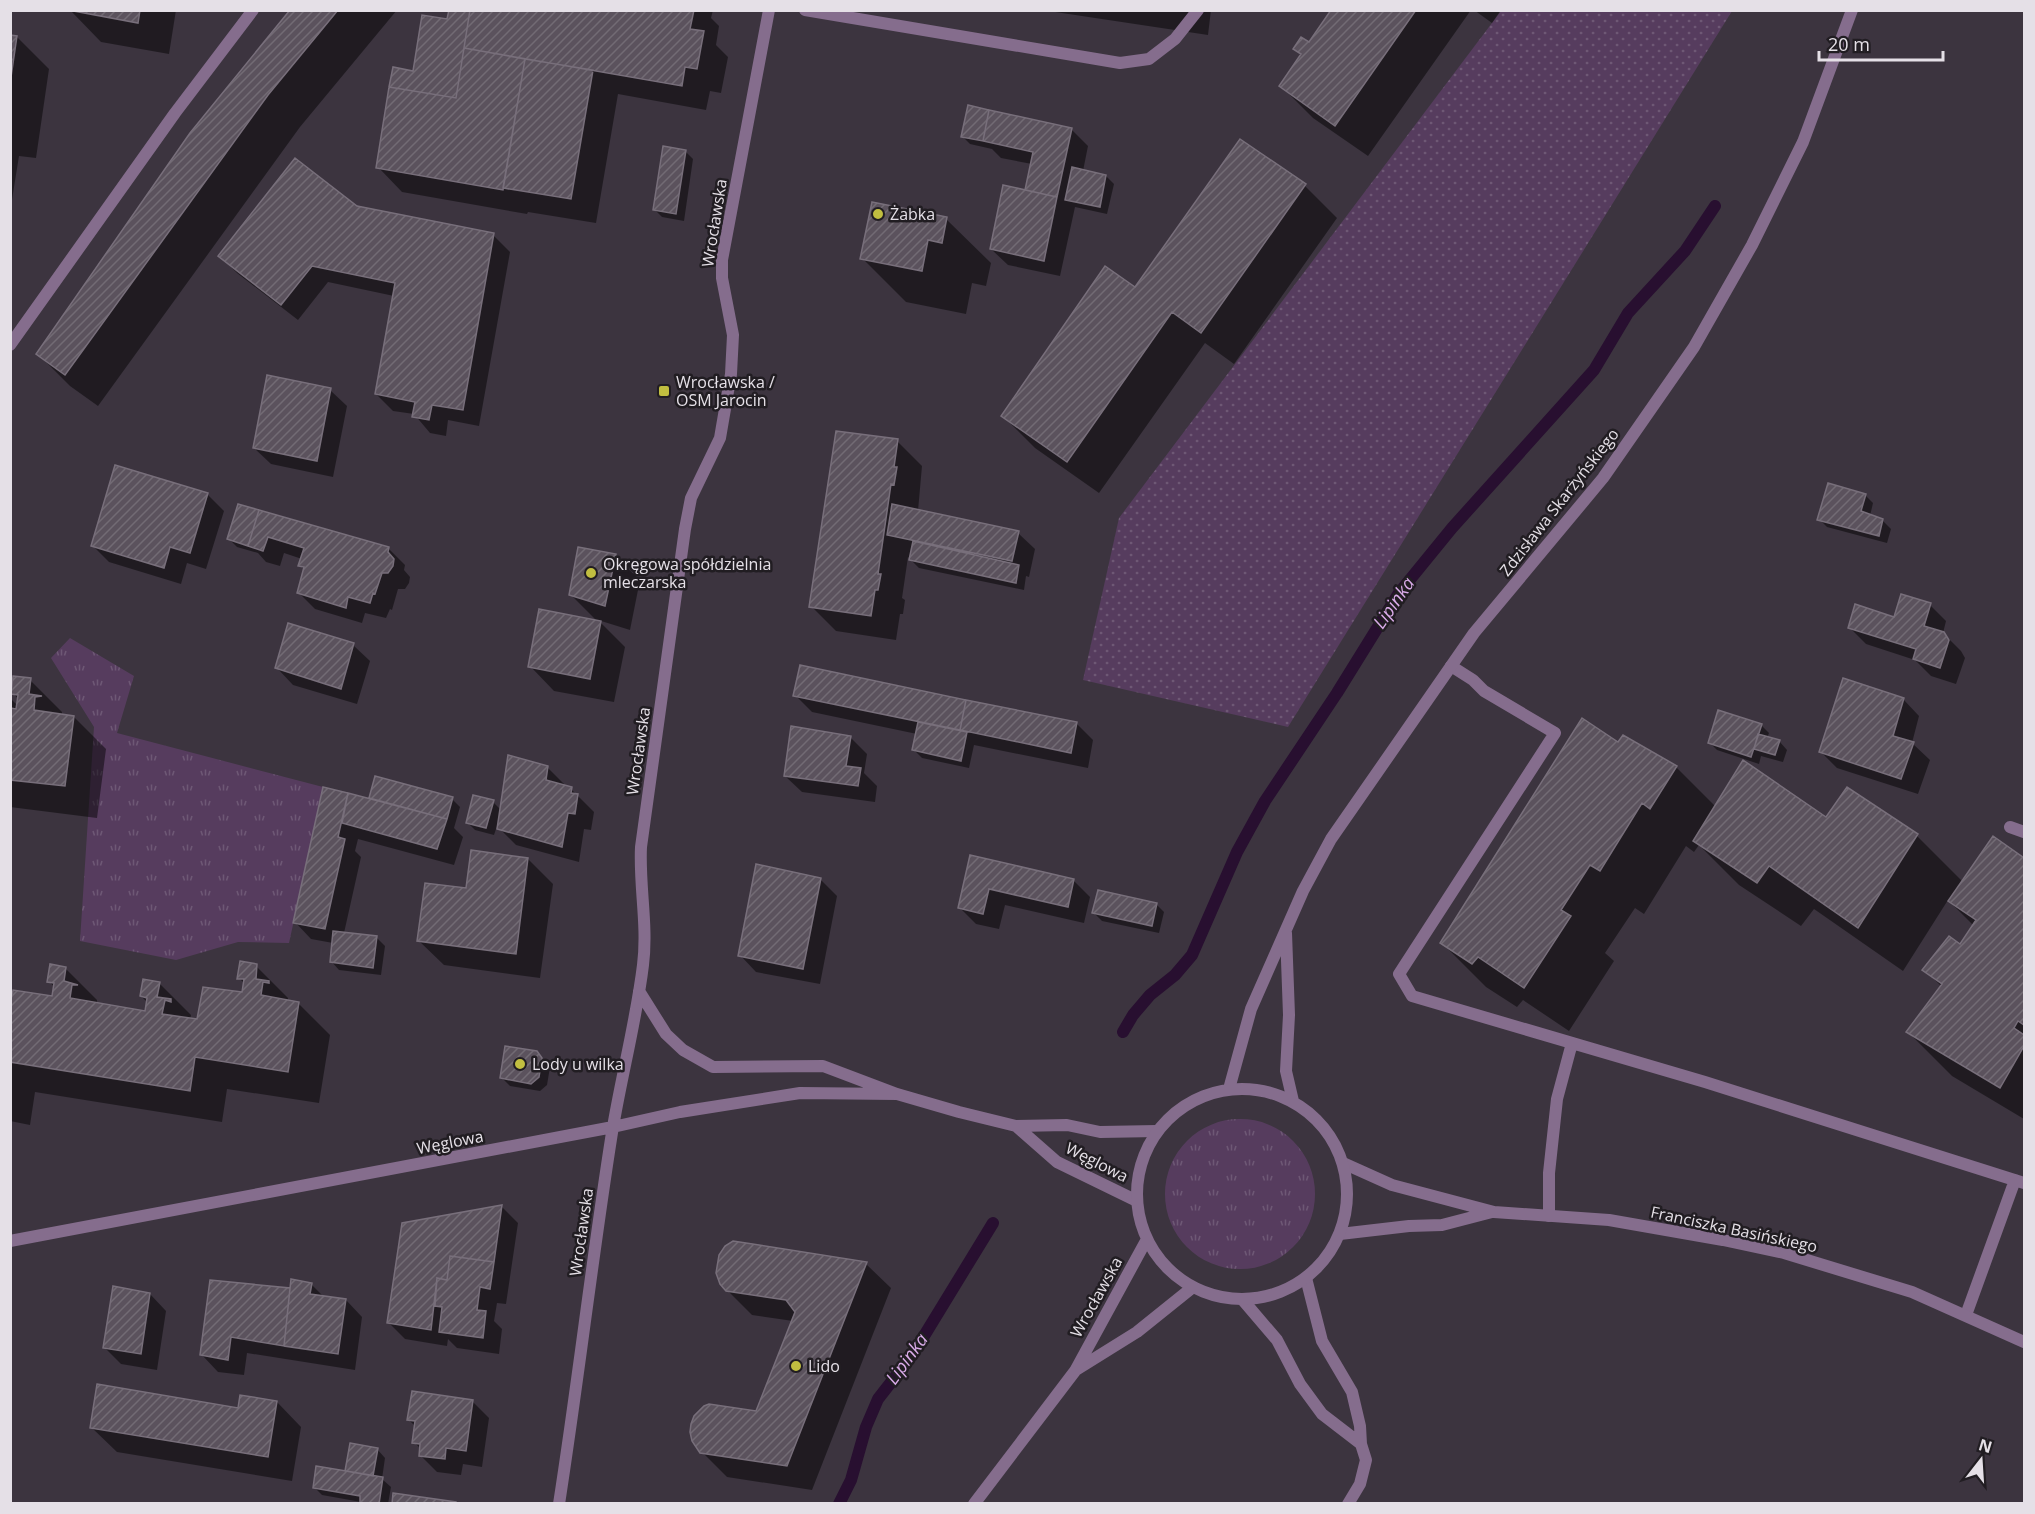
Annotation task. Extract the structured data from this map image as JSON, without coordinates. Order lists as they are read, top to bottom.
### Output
{
  "streets": {
    "street": [
      "Wrocławska",
      "Zdzisława Skarżyńskiego",
      "Węglowa",
      "Franciszka Basińskiego"
    ]
  },
  "crossings": [
    ["Wrocławska", "Zdzisława Skarżyńskiego"],
    ["Wrocławska", "Węglowa"],
    ["Wrocławska", "Franciszka Basińskiego"],
    ["Zdzisława Skarżyńskiego", "Węglowa"],
    ["Zdzisława Skarżyńskiego", "Franciszka Basińskiego"],
    ["Węglowa", "Franciszka Basińskiego"]
  ],
  "water": ["Lipinka"],
  "places": {
    "other": [
      "Żabka",
      "Okręgowa spółdzielnia mleczarska",
      "Lody u wilka",
      "Lido"
    ],
    "transit": ["Wrocławska / OSM Jarocin"]
  },
  "scale_bar": "20 m",
  "north": "top"
}
